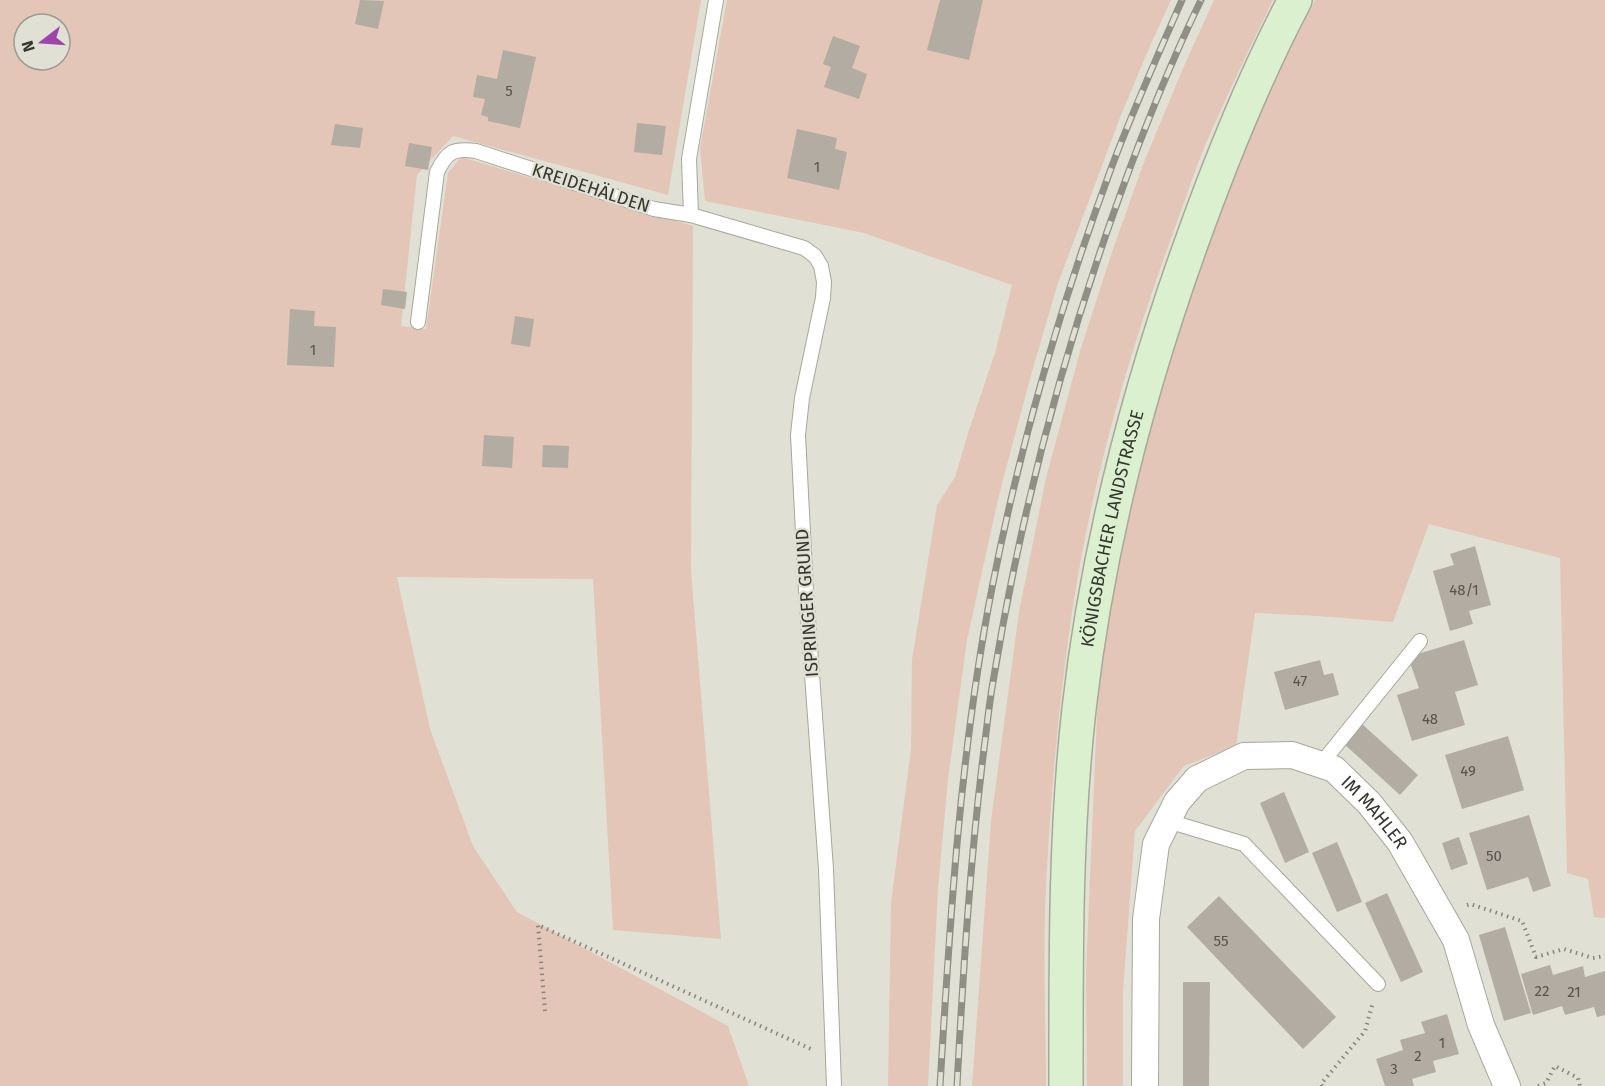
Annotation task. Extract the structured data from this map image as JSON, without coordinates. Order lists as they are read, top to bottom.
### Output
{
  "streets": {
    "main road": ["KÖNIGSBACHER LANDSTRASSE"],
    "street": ["IM MAHLER"],
    "lane": ["KREIDEHÄLDEN", "ISPRINGER GRUND"]
  },
  "crossings": [
    ["KREIDEHÄLDEN", "ISPRINGER GRUND"]
  ],
  "house_numbers": [
    "5",
    "1",
    "1",
    "48/1",
    "47",
    "48",
    "49",
    "50",
    "55",
    "22",
    "21",
    "1",
    "2",
    "3"
  ],
  "north": "left"
}
